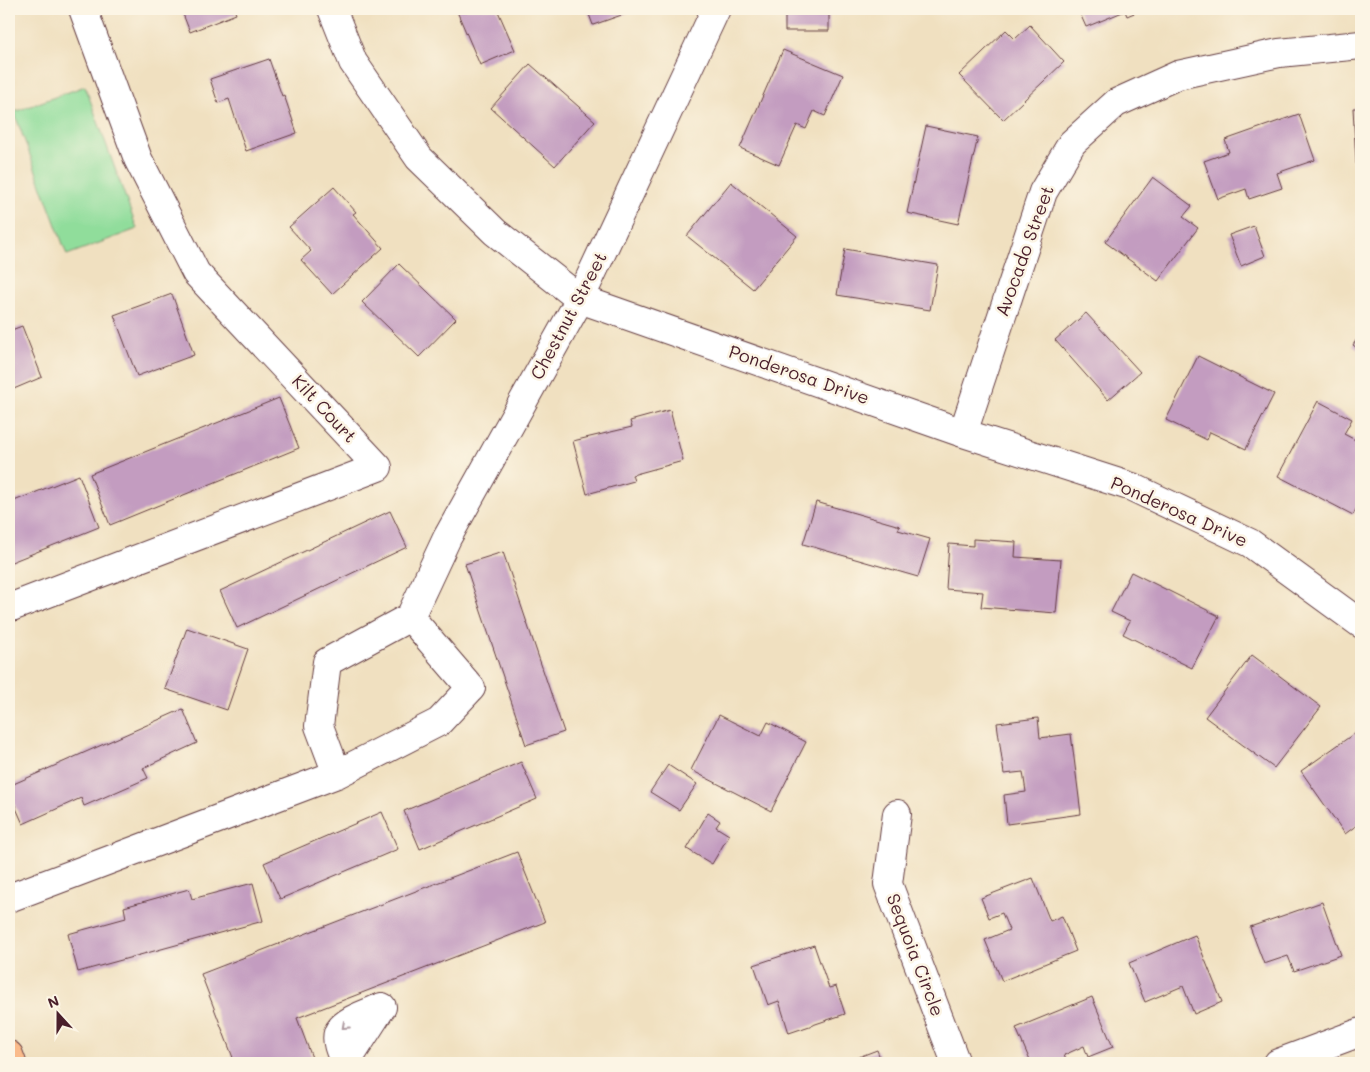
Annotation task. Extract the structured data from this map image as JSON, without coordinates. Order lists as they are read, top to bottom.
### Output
{
  "streets": {
    "street": [
      "Avocado Street",
      "Chestnut Street",
      "Ponderosa Drive",
      "Kilt Court",
      "Sequoia Circle"
    ]
  },
  "crossings": [
    ["Avocado Street", "Ponderosa Drive"],
    ["Chestnut Street", "Ponderosa Drive"]
  ],
  "north": "top"
}
